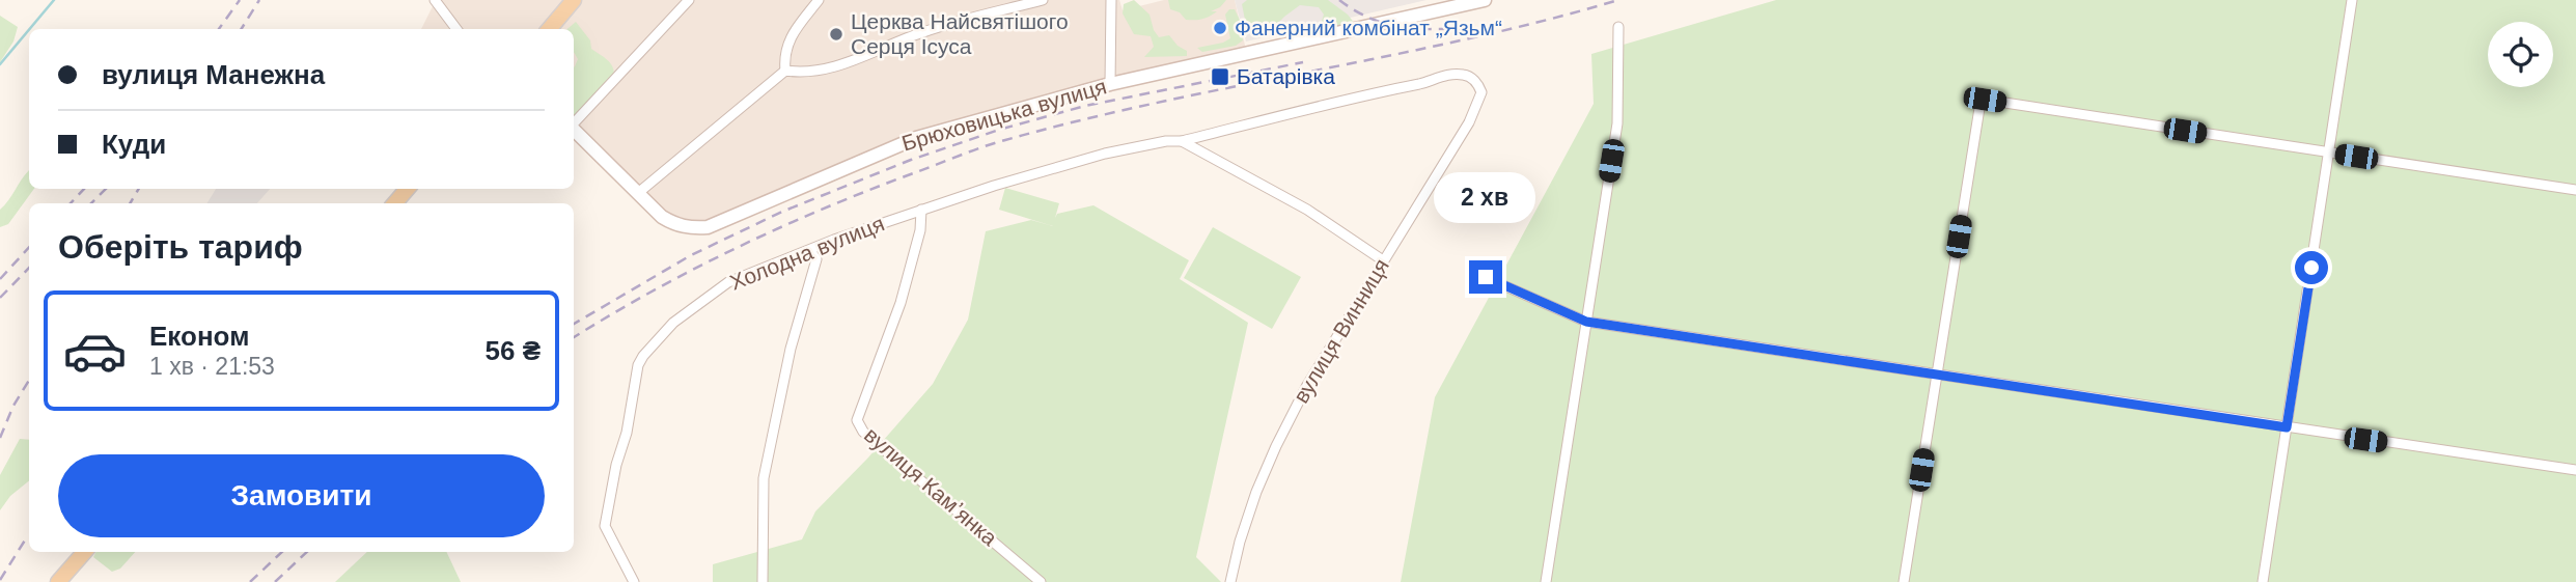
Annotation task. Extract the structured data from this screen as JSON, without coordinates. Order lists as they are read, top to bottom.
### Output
{
  "streets": {
    "main road": ["Брюховицька вулиця"],
    "street": ["Холодна вулиця", "вулиця Винниця", "вулиця Камʼянка"]
  },
  "crossings": [
    ["Холодна вулиця", "вулиця Винниця"],
    ["Холодна вулиця", "вулиця Камʼянка"]
  ],
  "places": {
    "other": ["Фанерний комбінат „Язьм“", "Церква Найсвятішого Серця Ісуса"],
    "transit": ["Батарівка"]
  },
  "page": {
    "banner": ["вулиця Манежна", "Куди"],
    "bubble": "2 хв",
    "heading": "Оберіть тариф",
    "list": [
      {
        "name": "Економ",
        "note": "1 хв · 21:53",
        "value": "56 ₴"
      }
    ],
    "buttons": "Замовити"
  }
}
